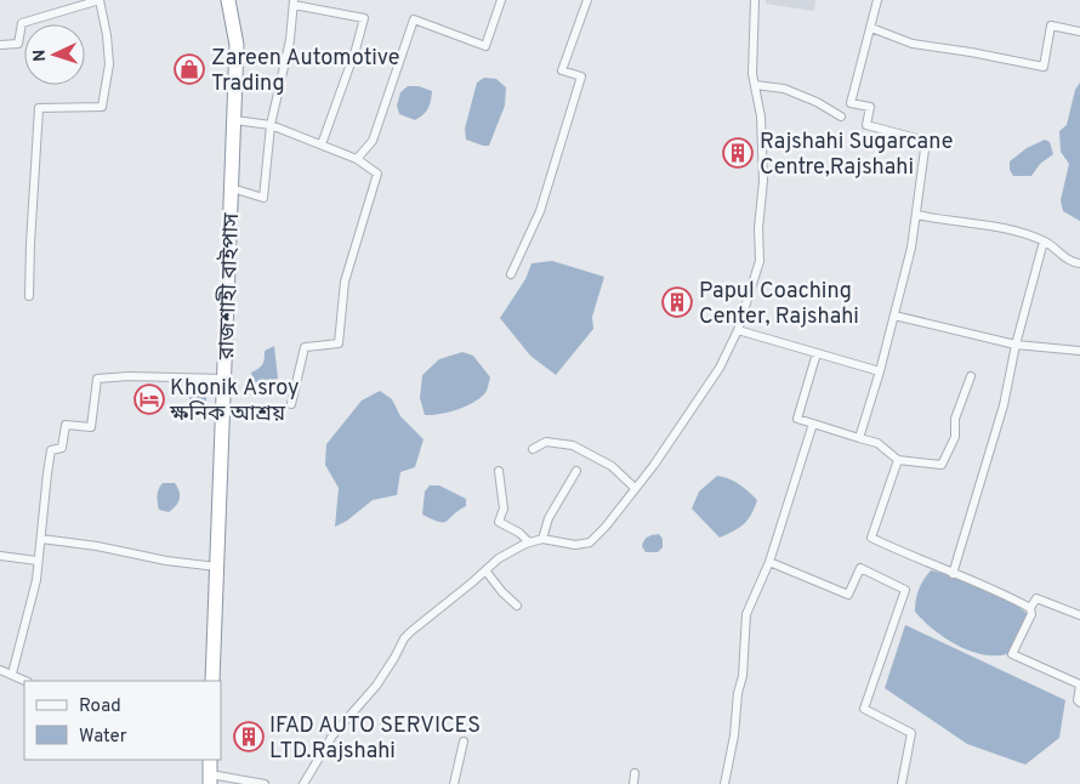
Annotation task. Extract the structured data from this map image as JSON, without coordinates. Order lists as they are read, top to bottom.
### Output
{
  "streets": {
    "highway": ["রাজশাহী বাইপাস"]
  },
  "places": {
    "shop": ["Zareen Automotive Trading"],
    "building": ["Rajshahi Sugarcane Centre,Rajshahi", "Papul Coaching Center, Rajshahi", "IFAD AUTO SERVICES LTD.Rajshahi"],
    "hotel": ["Khonik Asroy ক্ষনিক আশ্রয়"]
  },
  "legend": ["Road", "Water"],
  "north": "left"
}
